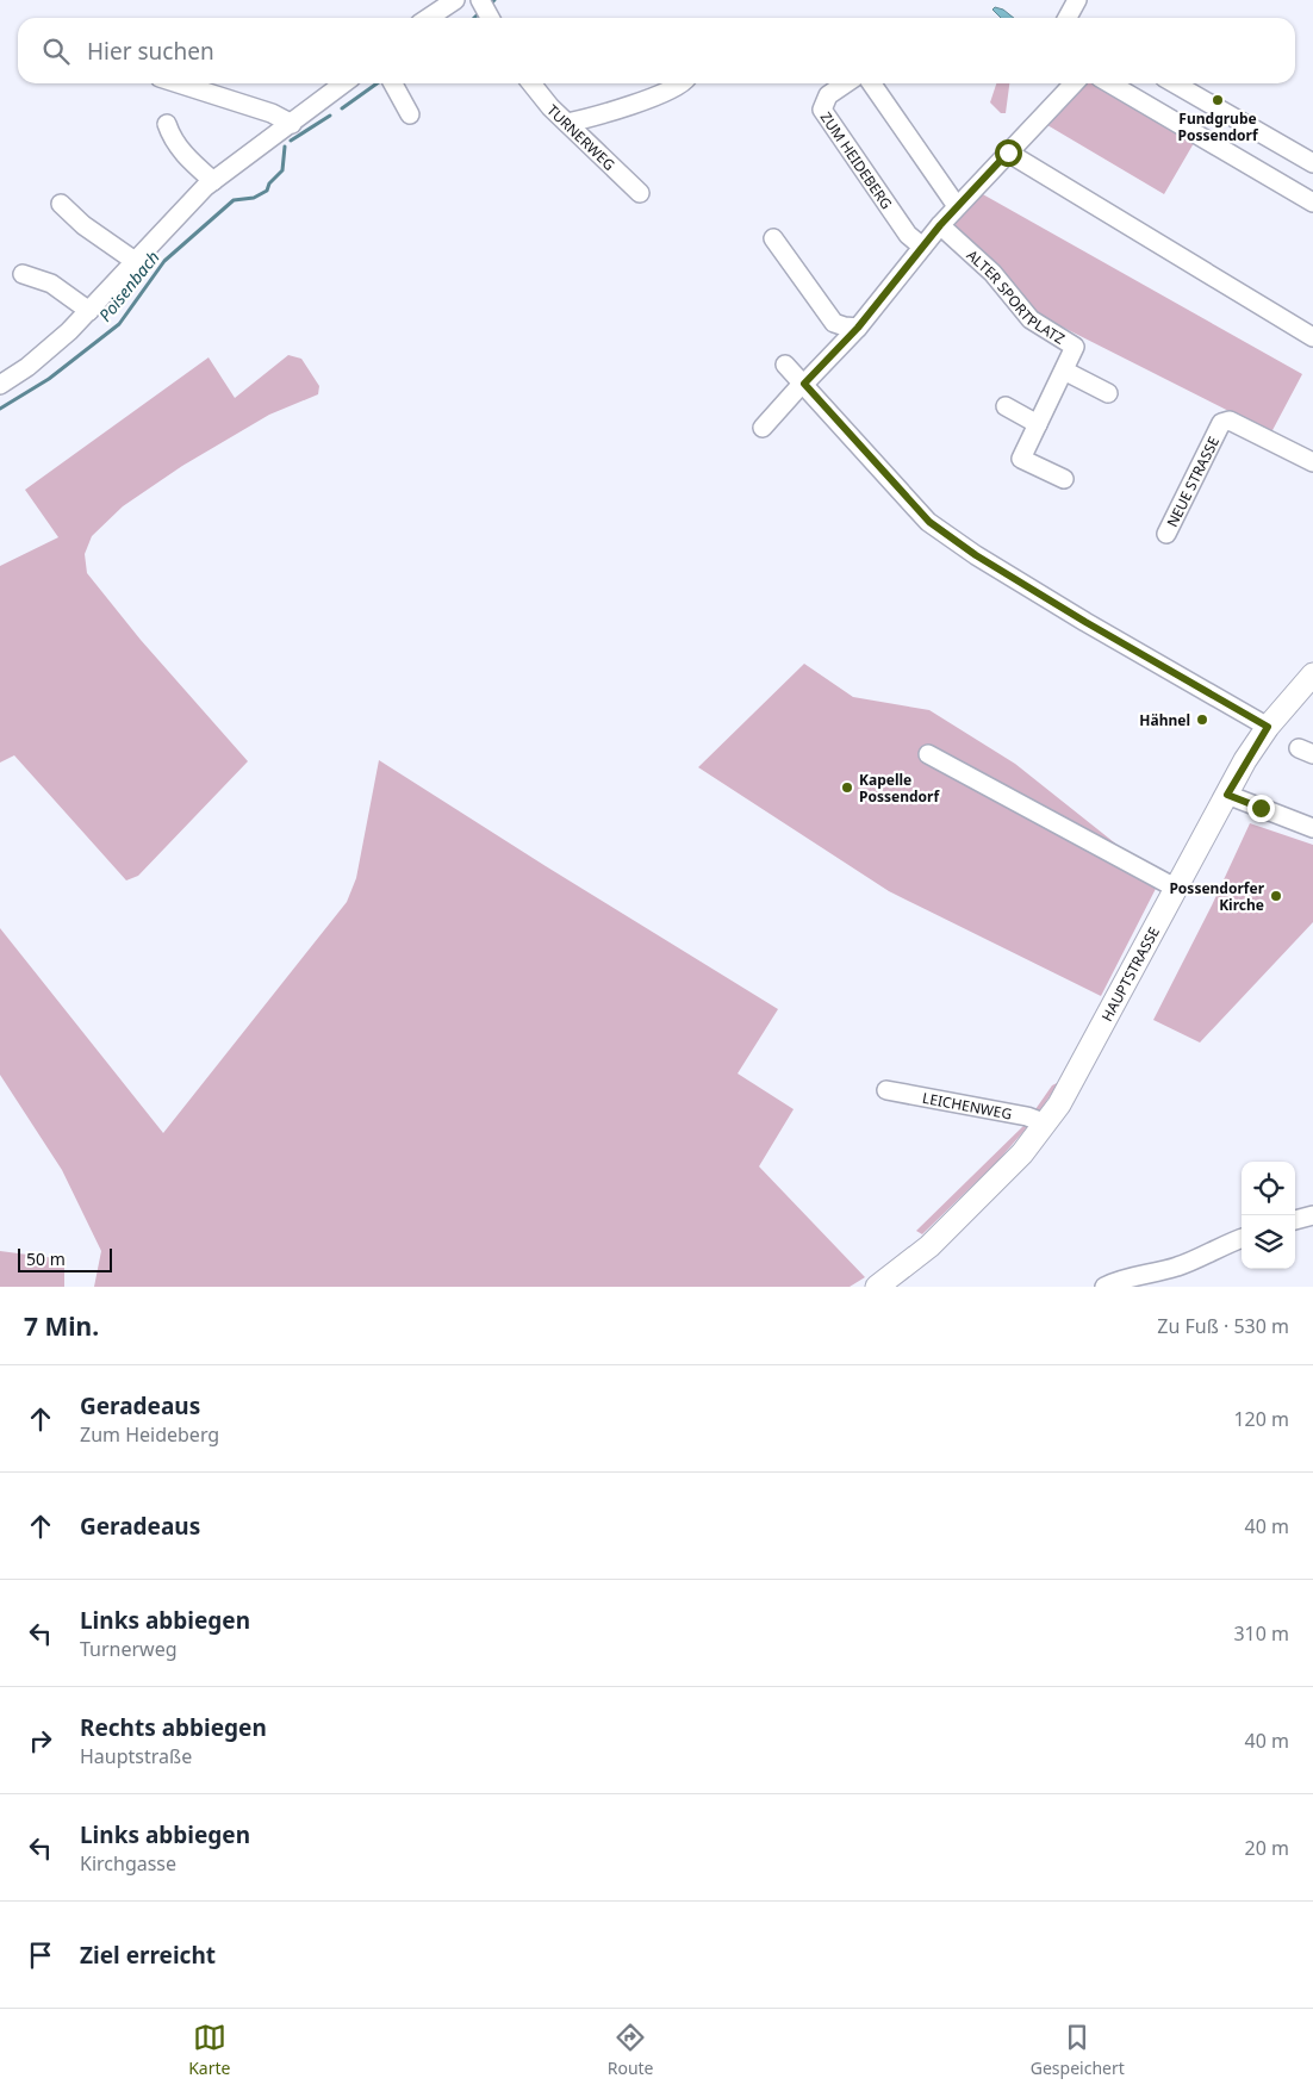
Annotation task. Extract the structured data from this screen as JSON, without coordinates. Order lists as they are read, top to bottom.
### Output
{
  "streets": {
    "main road": ["HAUPTSTRASSE"],
    "street": [
      "TURNERWEG",
      "ZUM HEIDEBERG",
      "ALTER SPORTPLATZ",
      "NEUE STRASSE",
      "LEICHENWEG"
    ]
  },
  "crossings": [
    ["HAUPTSTRASSE", "LEICHENWEG"]
  ],
  "water": ["Poisenbach"],
  "places": [
    "Fundgrube Possendorf",
    "Hähnel",
    "Kapelle Possendorf",
    "Possendorfer Kirche"
  ],
  "scale_bar": "50 m",
  "page": {
    "search": "Hier suchen",
    "scale": "50 m",
    "heading": ["7 Min.", "Zu Fuß · 530 m"],
    "list": [
      ["Geradeaus", "Zum Heideberg", "120 m"],
      ["Geradeaus", "40 m"],
      ["Links abbiegen", "Turnerweg", "310 m"],
      ["Rechts abbiegen", "Hauptstraße", "40 m"],
      ["Links abbiegen", "Kirchgasse", "20 m"],
      "Ziel erreicht"
    ],
    "nav": ["Karte", "Route", "Gespeichert"]
  }
}
